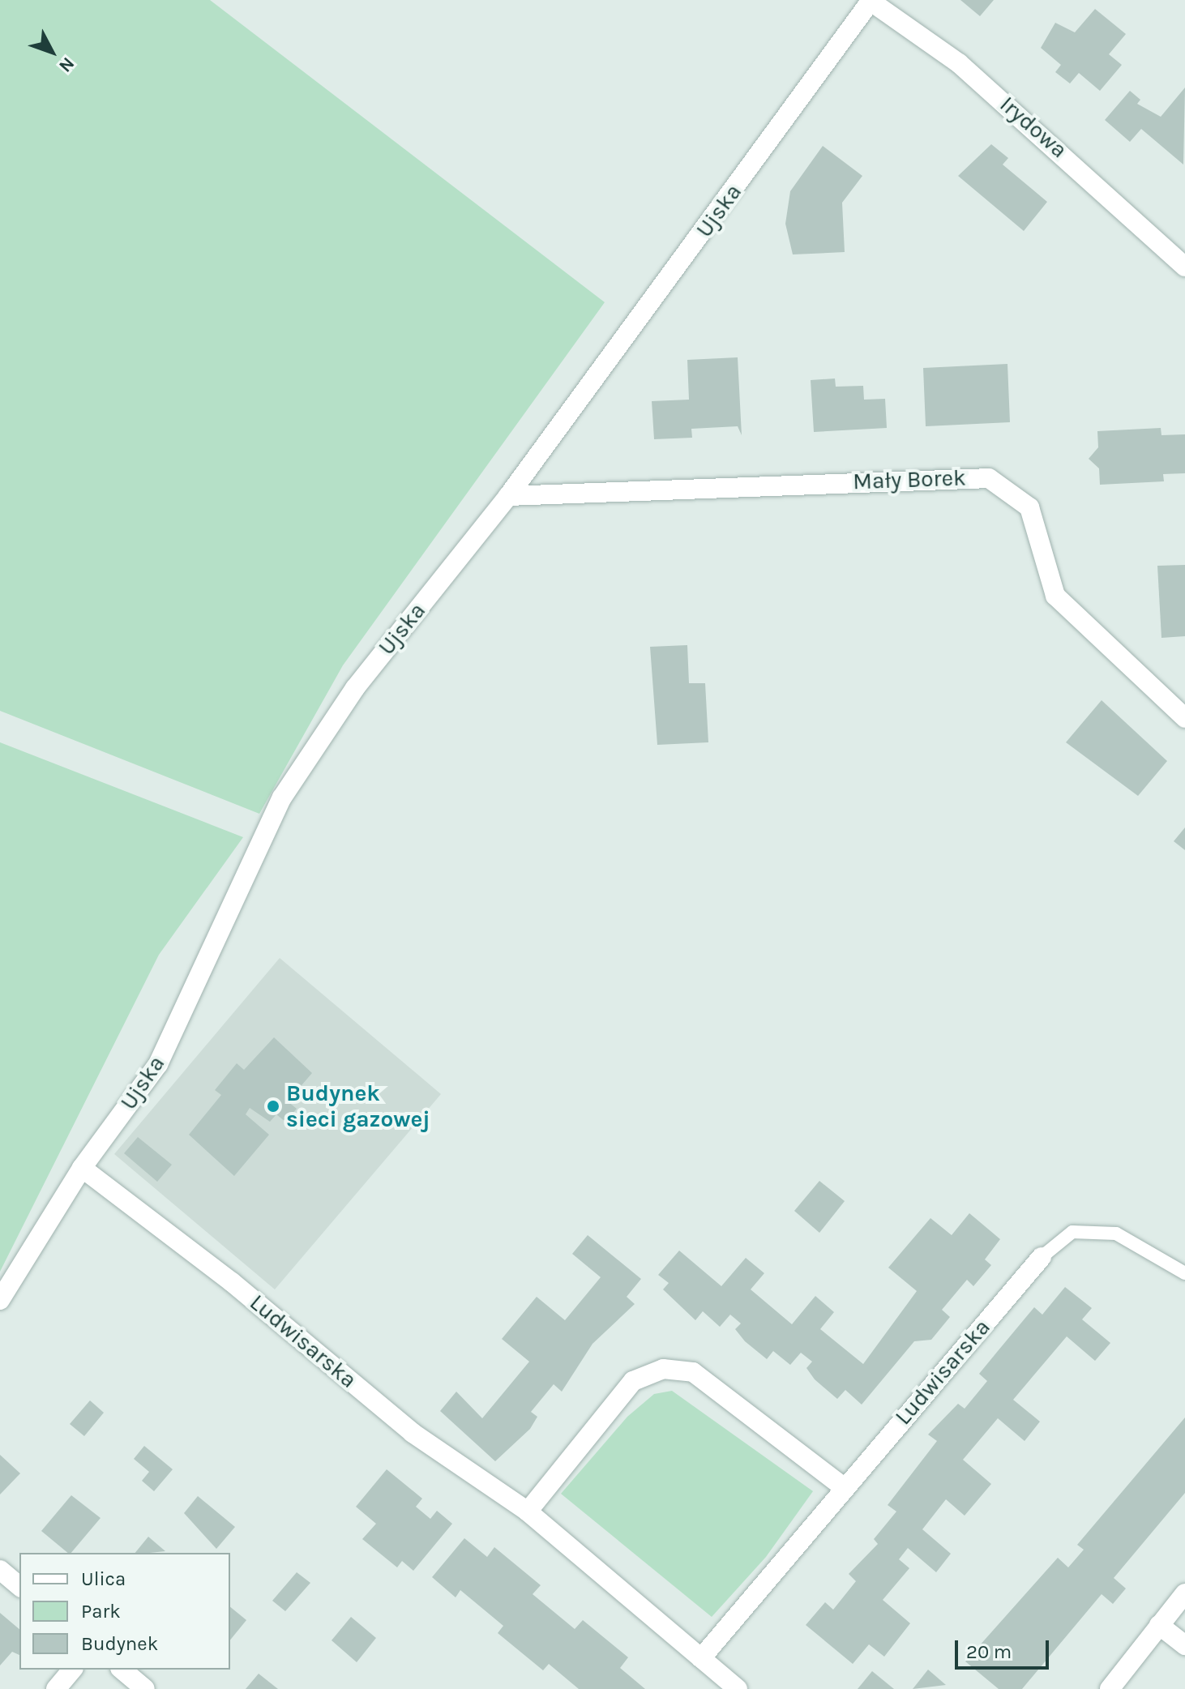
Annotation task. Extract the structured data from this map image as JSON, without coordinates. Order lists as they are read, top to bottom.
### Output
{
  "streets": {
    "street": [
      "Irydowa",
      "Ujska",
      "Mały Borek",
      "Ludwisarska"
    ]
  },
  "crossings": [
    ["Irydowa", "Ujska"],
    ["Ujska", "Mały Borek"],
    ["Ujska", "Ludwisarska"]
  ],
  "places": ["Budynek sieci gazowej"],
  "legend": ["Ulica", "Park", "Budynek"],
  "scale_bar": "20 m",
  "north": "bottom right"
}
